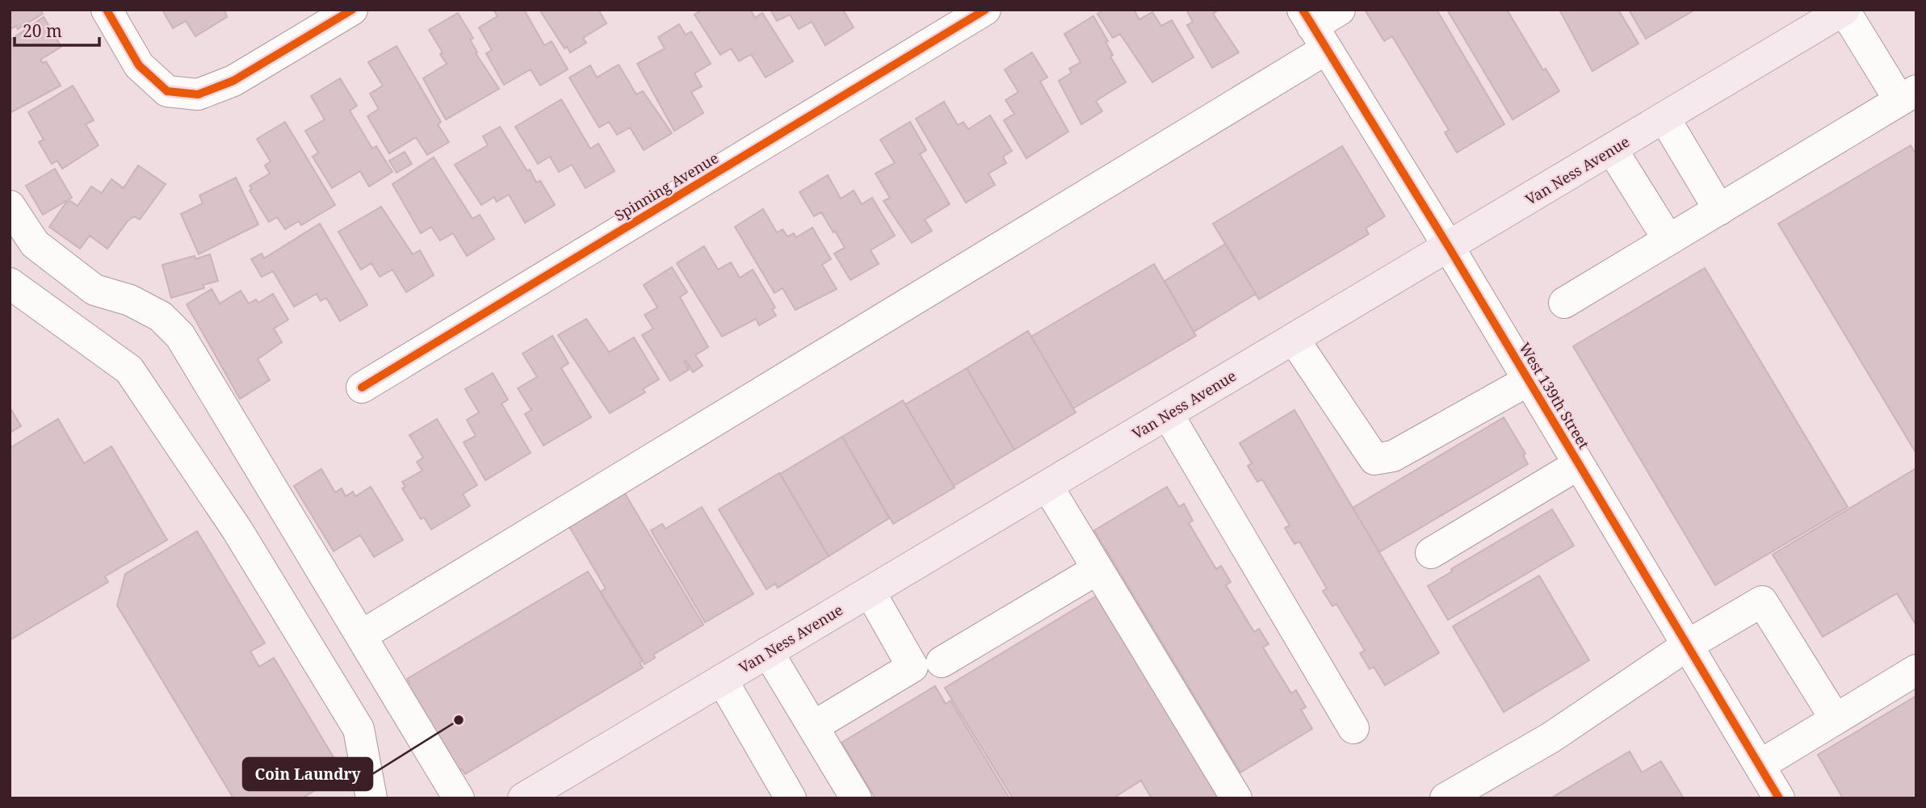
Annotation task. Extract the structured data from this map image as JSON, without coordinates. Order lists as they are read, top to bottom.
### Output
{
  "streets": {
    "main road": ["Van Ness Avenue"],
    "street": ["Spinning Avenue", "West 139th Street"]
  },
  "crossings": [
    ["Van Ness Avenue", "West 139th Street"]
  ],
  "places": ["Coin Laundry"],
  "scale_bar": "20 m"
}
